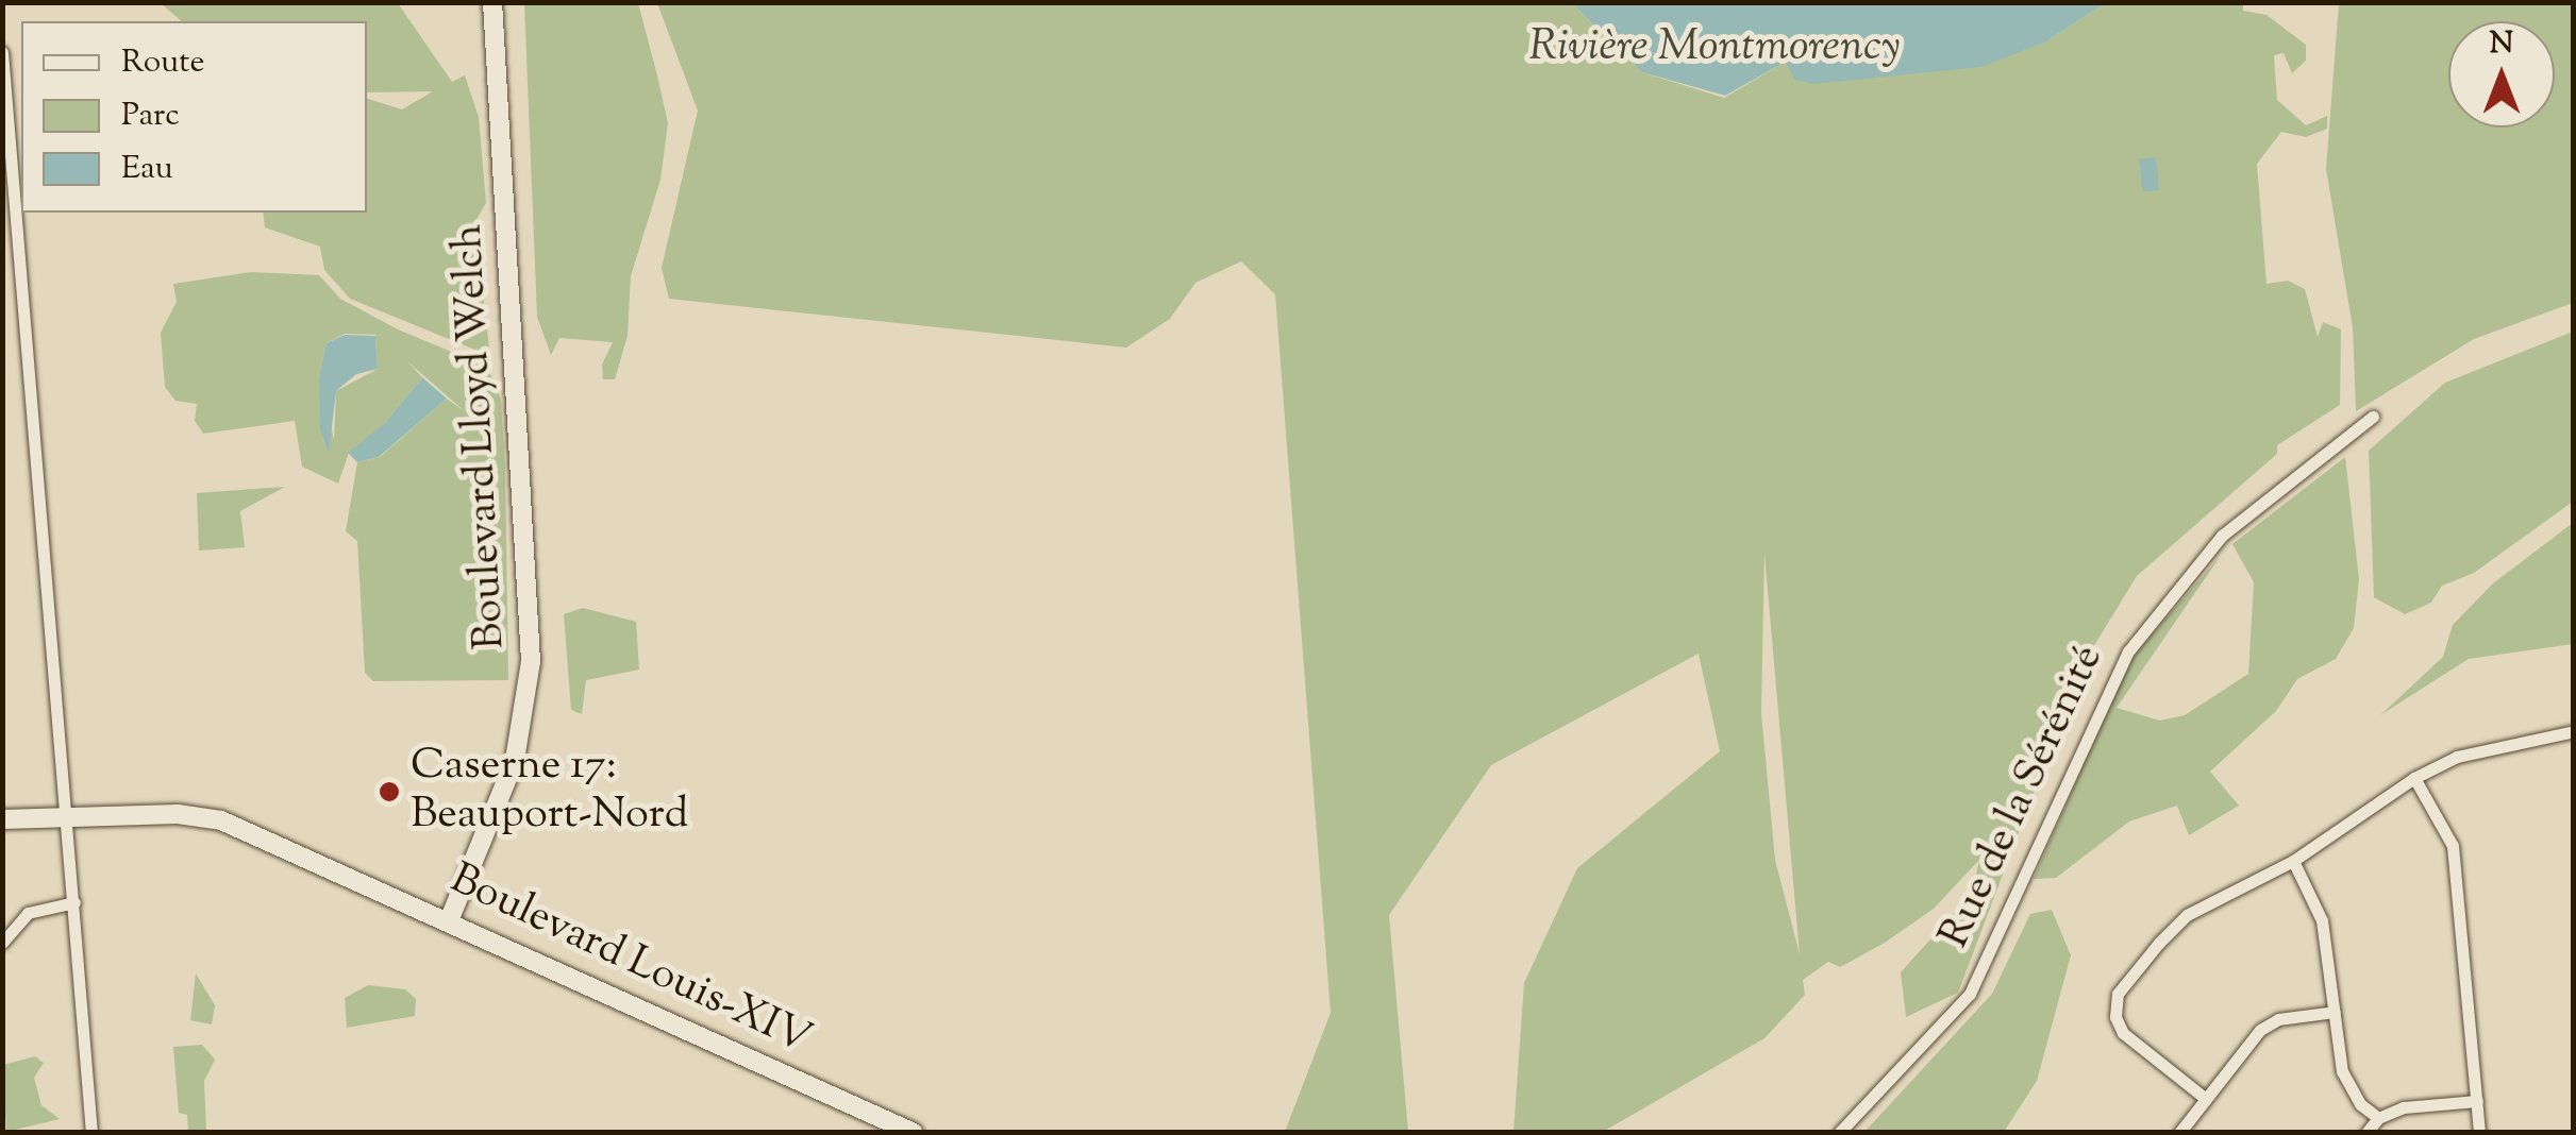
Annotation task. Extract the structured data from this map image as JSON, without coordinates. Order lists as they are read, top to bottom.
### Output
{
  "streets": {
    "main road": ["Boulevard Lloyd Welch", "Boulevard Louis-XIV"],
    "street": ["Rue de la Sérénité"]
  },
  "crossings": [
    ["Boulevard Lloyd Welch", "Boulevard Louis-XIV"]
  ],
  "water": ["Rivière Montmorency"],
  "places": ["Caserne 17: Beauport-Nord"],
  "legend": ["Route", "Parc", "Eau"],
  "north": "top"
}
